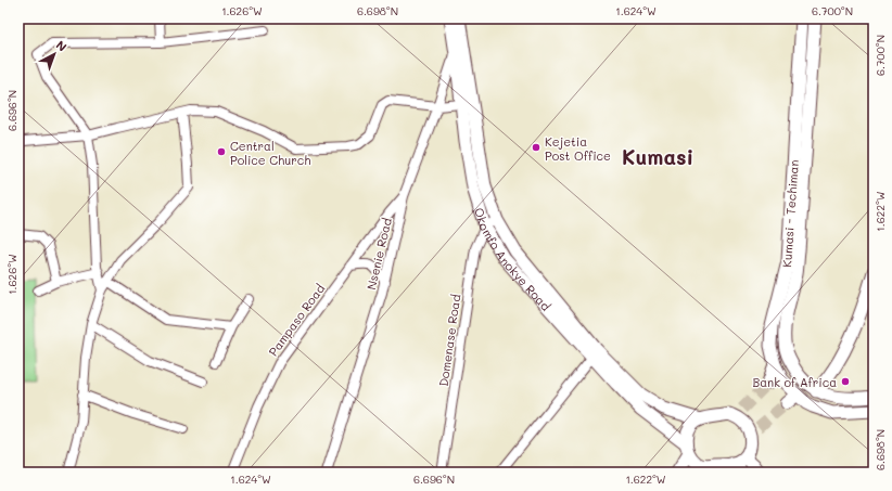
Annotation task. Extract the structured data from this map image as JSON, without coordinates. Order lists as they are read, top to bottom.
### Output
{
  "streets": {
    "main road": ["Kumasi - Techiman", "Okomfo Anokye Road"],
    "street": ["Nsenie Road", "Pampaso Road", "Domenase Road"]
  },
  "crossings": [
    ["Nsenie Road", "Okomfo Anokye Road"],
    ["Nsenie Road", "Pampaso Road"],
    ["Okomfo Anokye Road", "Domenase Road"]
  ],
  "districts": ["Kumasi"],
  "places": ["Kejetia Post Office", "Central Police Church", "Bank of Africa"],
  "north": "top right",
  "coordinates": [
    "1.626°W",
    "6.698°N",
    "1.624°W",
    "6.700°N",
    "6.696°N",
    "1.622°W"
  ]
}
